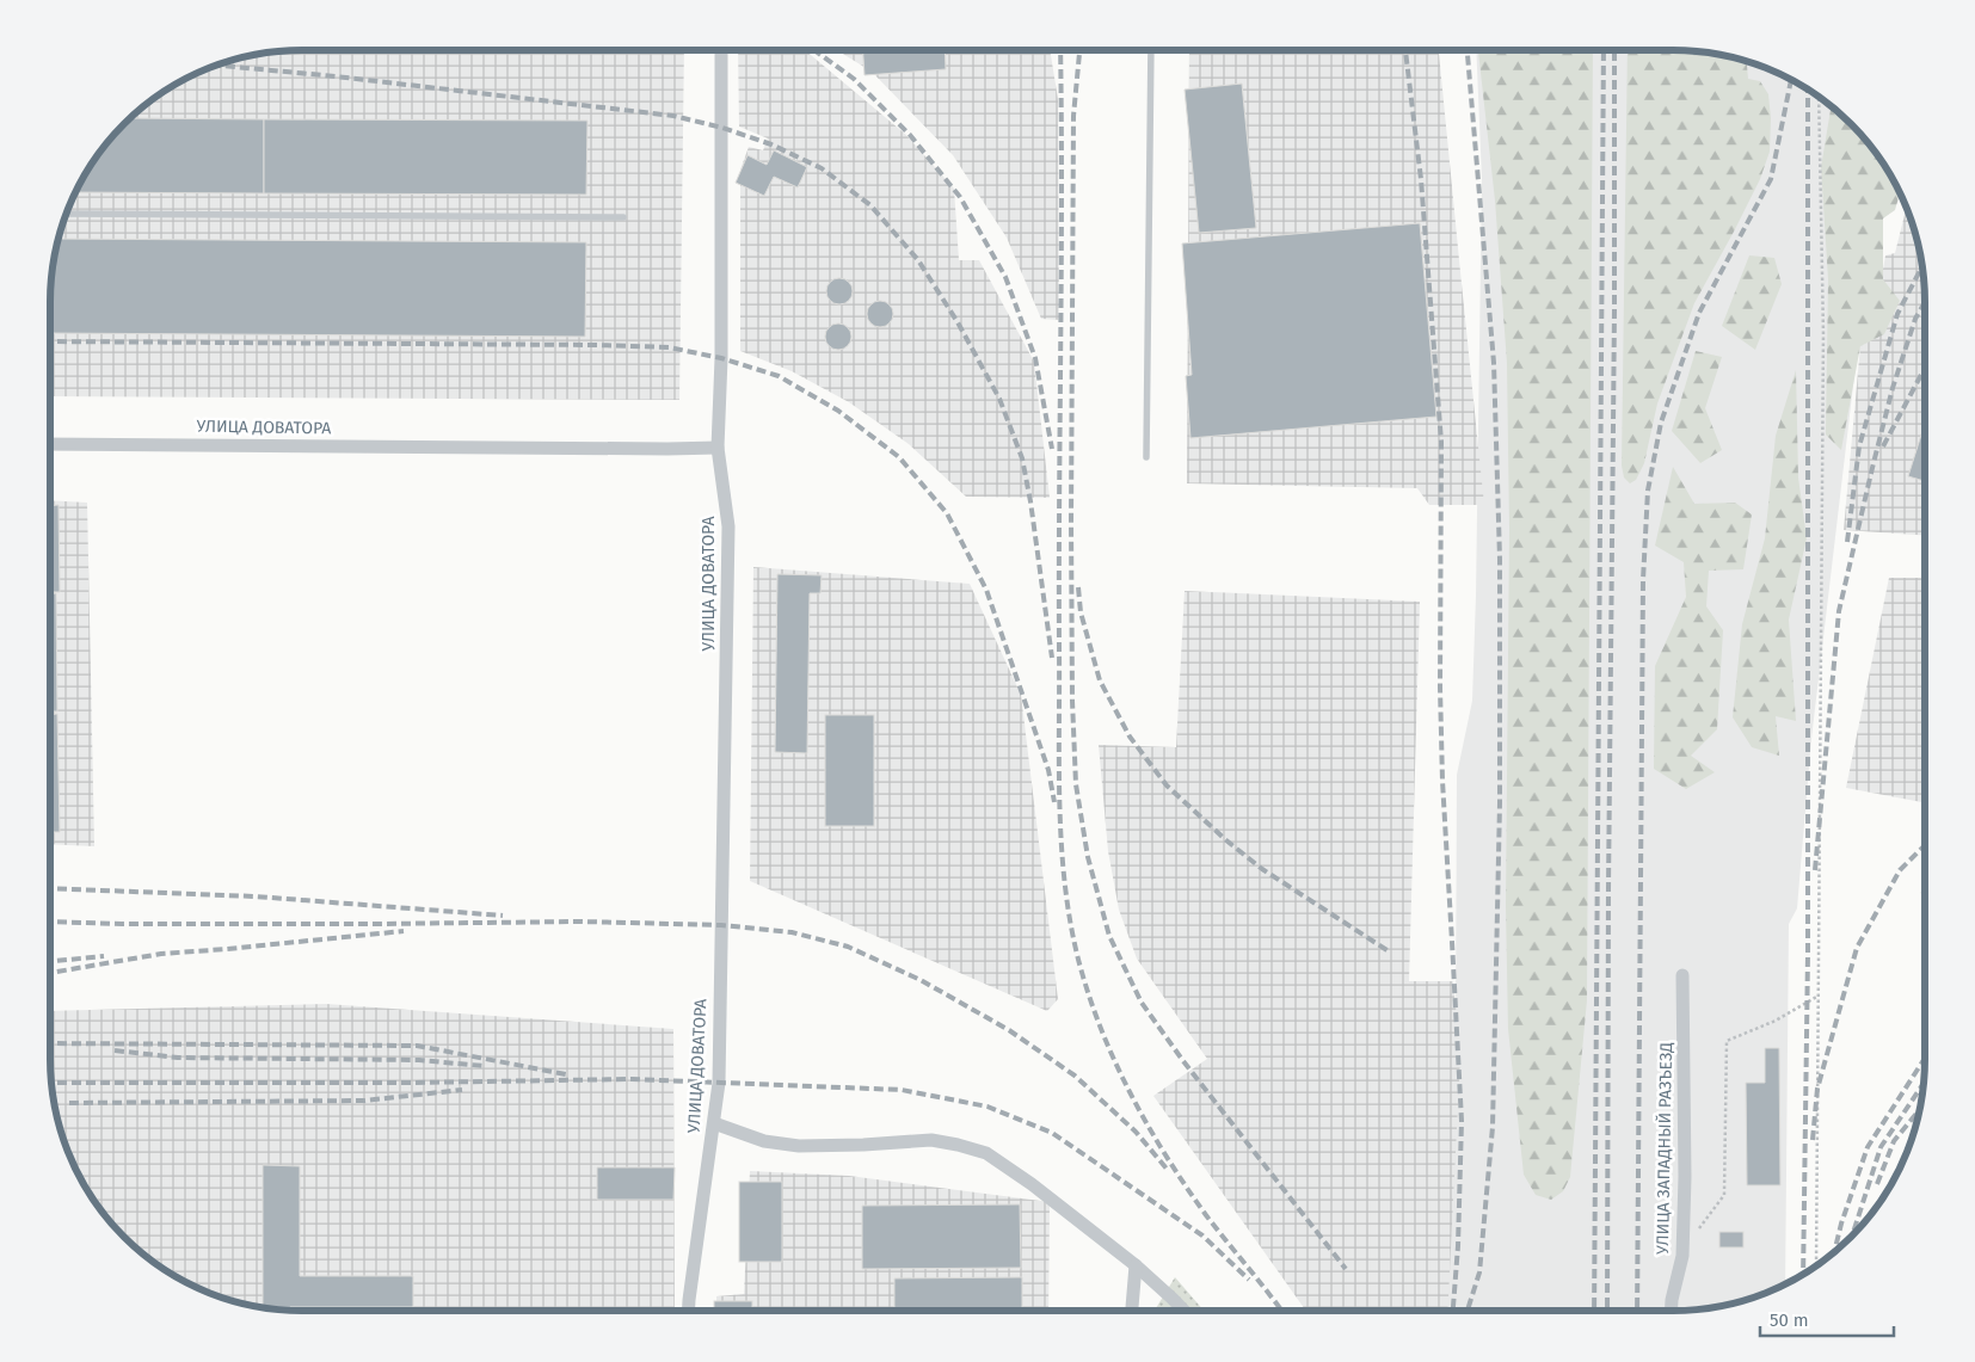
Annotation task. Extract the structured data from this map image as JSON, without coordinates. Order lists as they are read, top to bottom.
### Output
{
  "streets": {
    "street": ["УЛИЦА ДОВАТОРА", "УЛИЦА ЗАПАДНЫЙ РАЗЪЕЗД"]
  },
  "scale_bar": "50 m"
}
